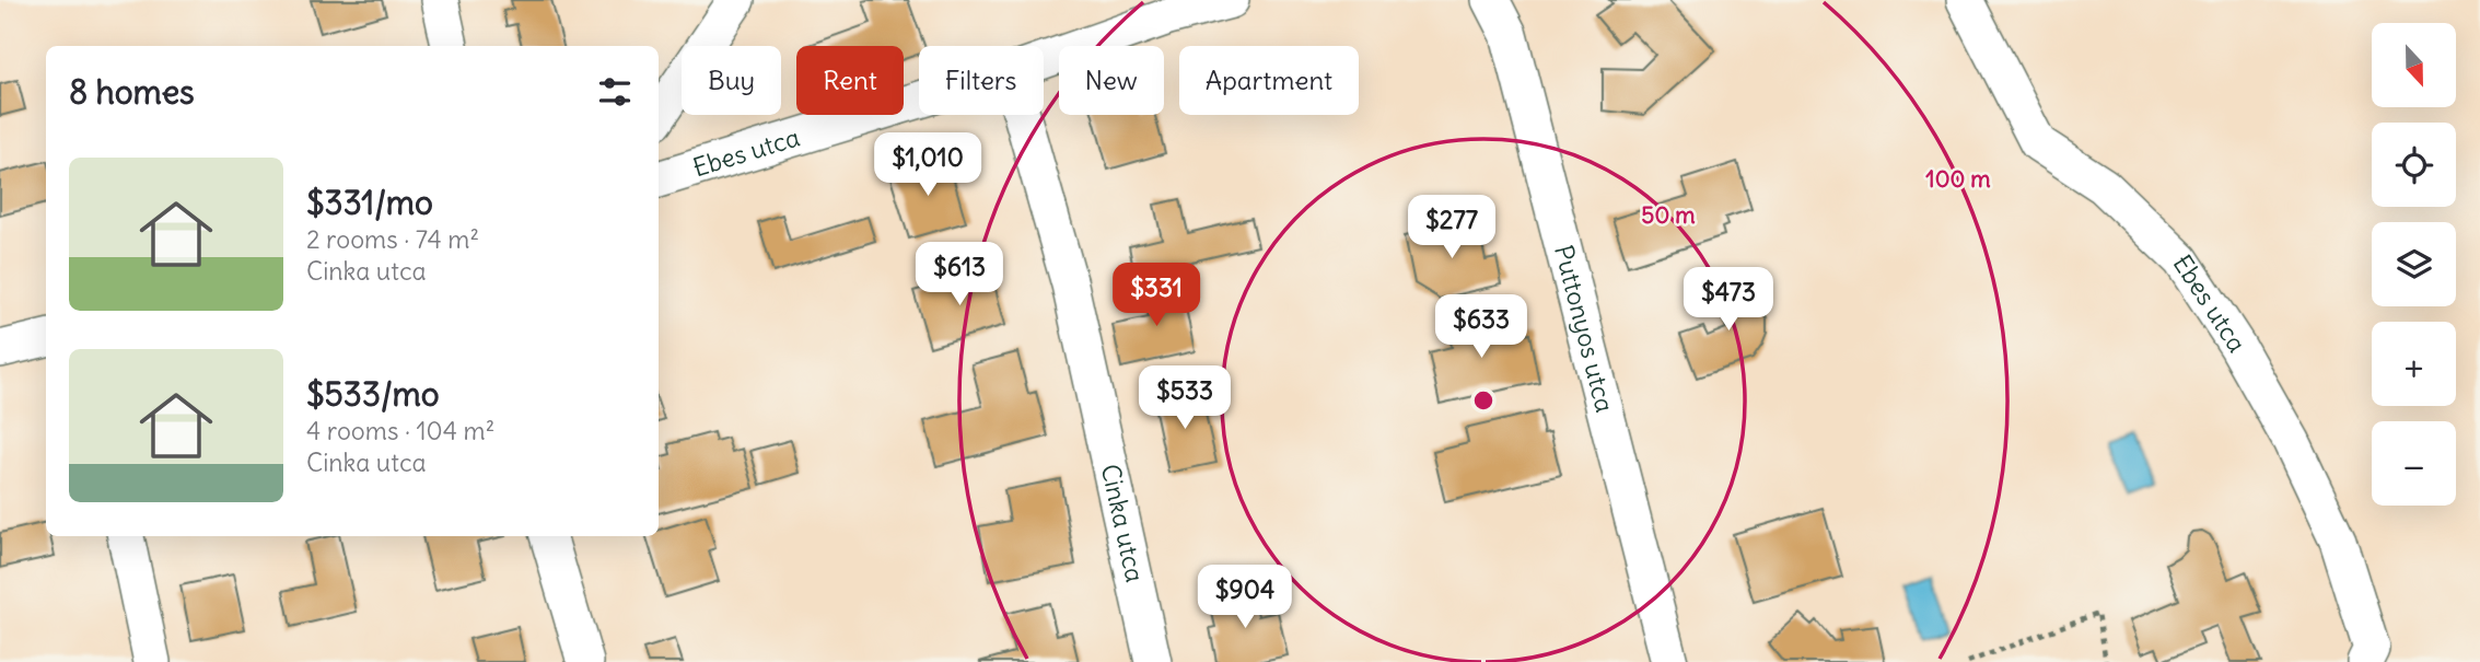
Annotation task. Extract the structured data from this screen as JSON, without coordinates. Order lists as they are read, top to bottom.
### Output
{
  "streets": {
    "street": ["Ebes utca", "Puttonyos utca", "Cinka utca"]
  },
  "north": "bottom",
  "page": {
    "map_buttons": ["+", "−"],
    "chip": [
      "Buy",
      "Rent",
      "Filters",
      "New",
      "Apartment"
    ],
    "heading": "8 homes",
    "price": [
      "$1,010",
      "$277",
      "$613",
      "$331",
      "$473",
      "$633",
      "$533",
      "$904"
    ],
    "list": [
      {
        "name": "$331/mo",
        "note": "2 rooms · 74 m² · Cinka utca"
      },
      {
        "name": "$533/mo",
        "note": "4 rooms · 104 m² · Cinka utca"
      }
    ]
  },
  "rings": ["100 m", "50 m"]
}
